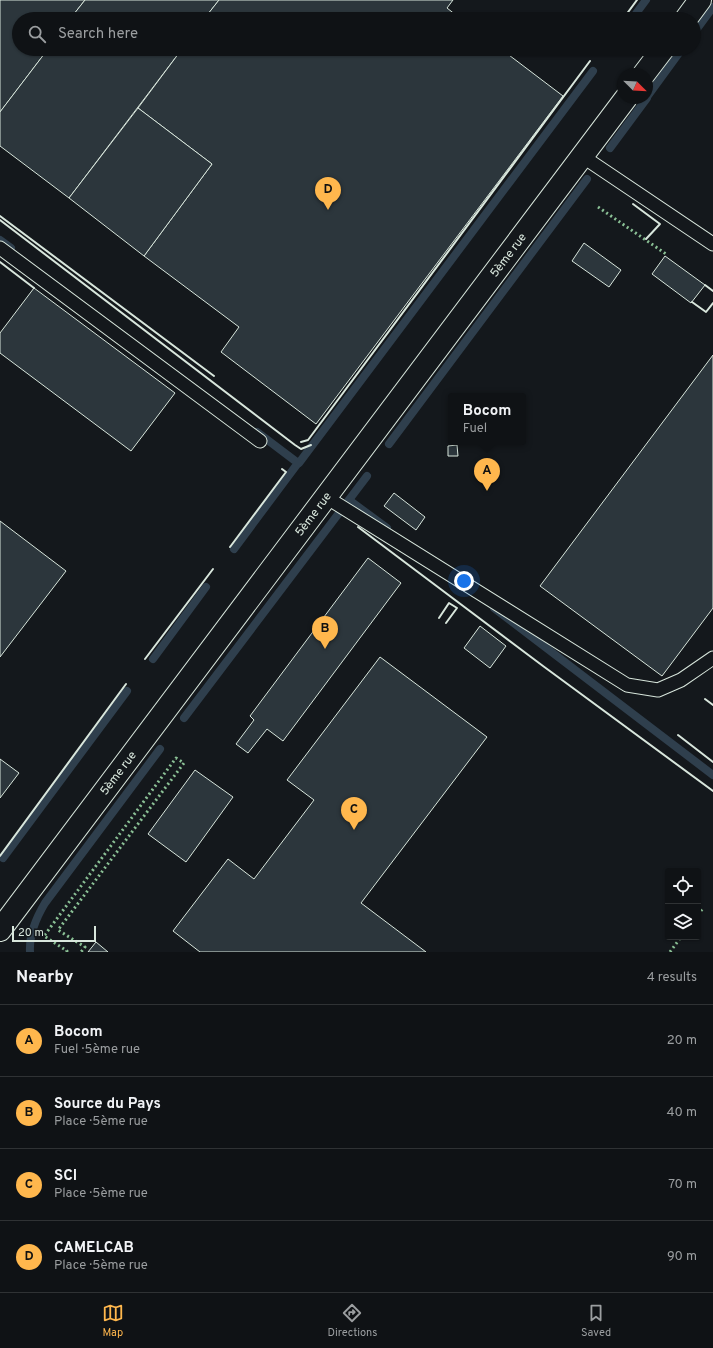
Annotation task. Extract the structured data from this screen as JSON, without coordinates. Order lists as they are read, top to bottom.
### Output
{
  "streets": {
    "street": ["5ème rue"]
  },
  "scale_bar": "20 m",
  "north": "bottom right",
  "page": {
    "search": "Search here",
    "pins": [
      "D",
      "A",
      "B",
      "C"
    ],
    "popup": ["Bocom", "Fuel"],
    "scale": "20 m",
    "heading": ["Nearby", "4 results"],
    "list": [
      {
        "mark": "A",
        "name": "Bocom",
        "note": "Fuel · 5ème rue",
        "value": "20 m"
      },
      {
        "mark": "B",
        "name": "Source du Pays",
        "note": "Place · 5ème rue",
        "value": "40 m"
      },
      {
        "mark": "C",
        "name": "SCI",
        "note": "Place · 5ème rue",
        "value": "70 m"
      },
      {
        "mark": "D",
        "name": "CAMELCAB",
        "note": "Place · 5ème rue",
        "value": "90 m"
      }
    ],
    "nav": ["Map", "Directions", "Saved"]
  }
}
